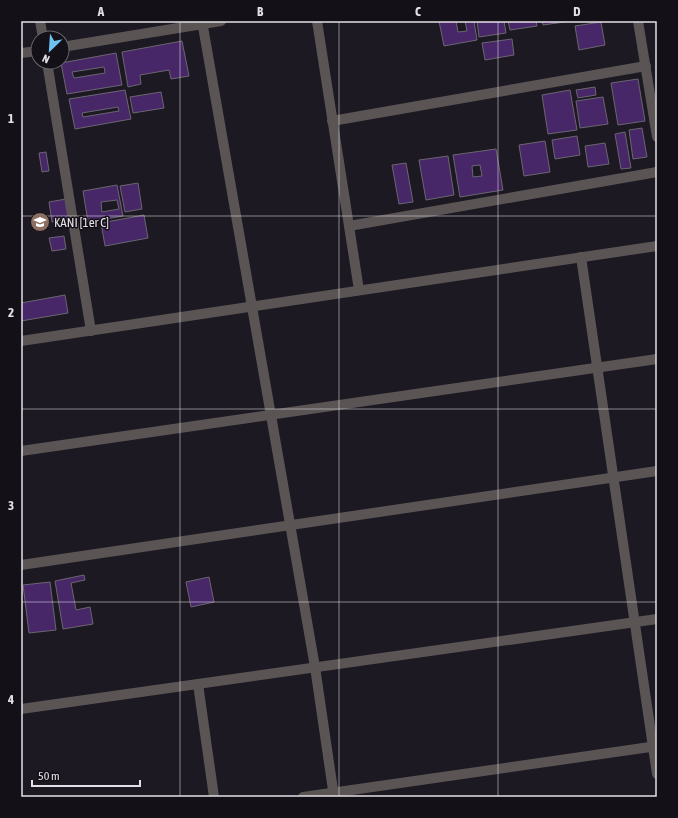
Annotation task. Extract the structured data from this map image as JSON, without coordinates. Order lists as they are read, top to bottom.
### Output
{
  "places": {
    "school or university": ["KANI [1er C]"]
  },
  "scale_bar": "50 m",
  "north": "bottom left",
  "grid": {
    "columns": [
      "A",
      "B",
      "C",
      "D"
    ],
    "rows": [
      "1",
      "2",
      "3",
      "4"
    ]
  }
}
